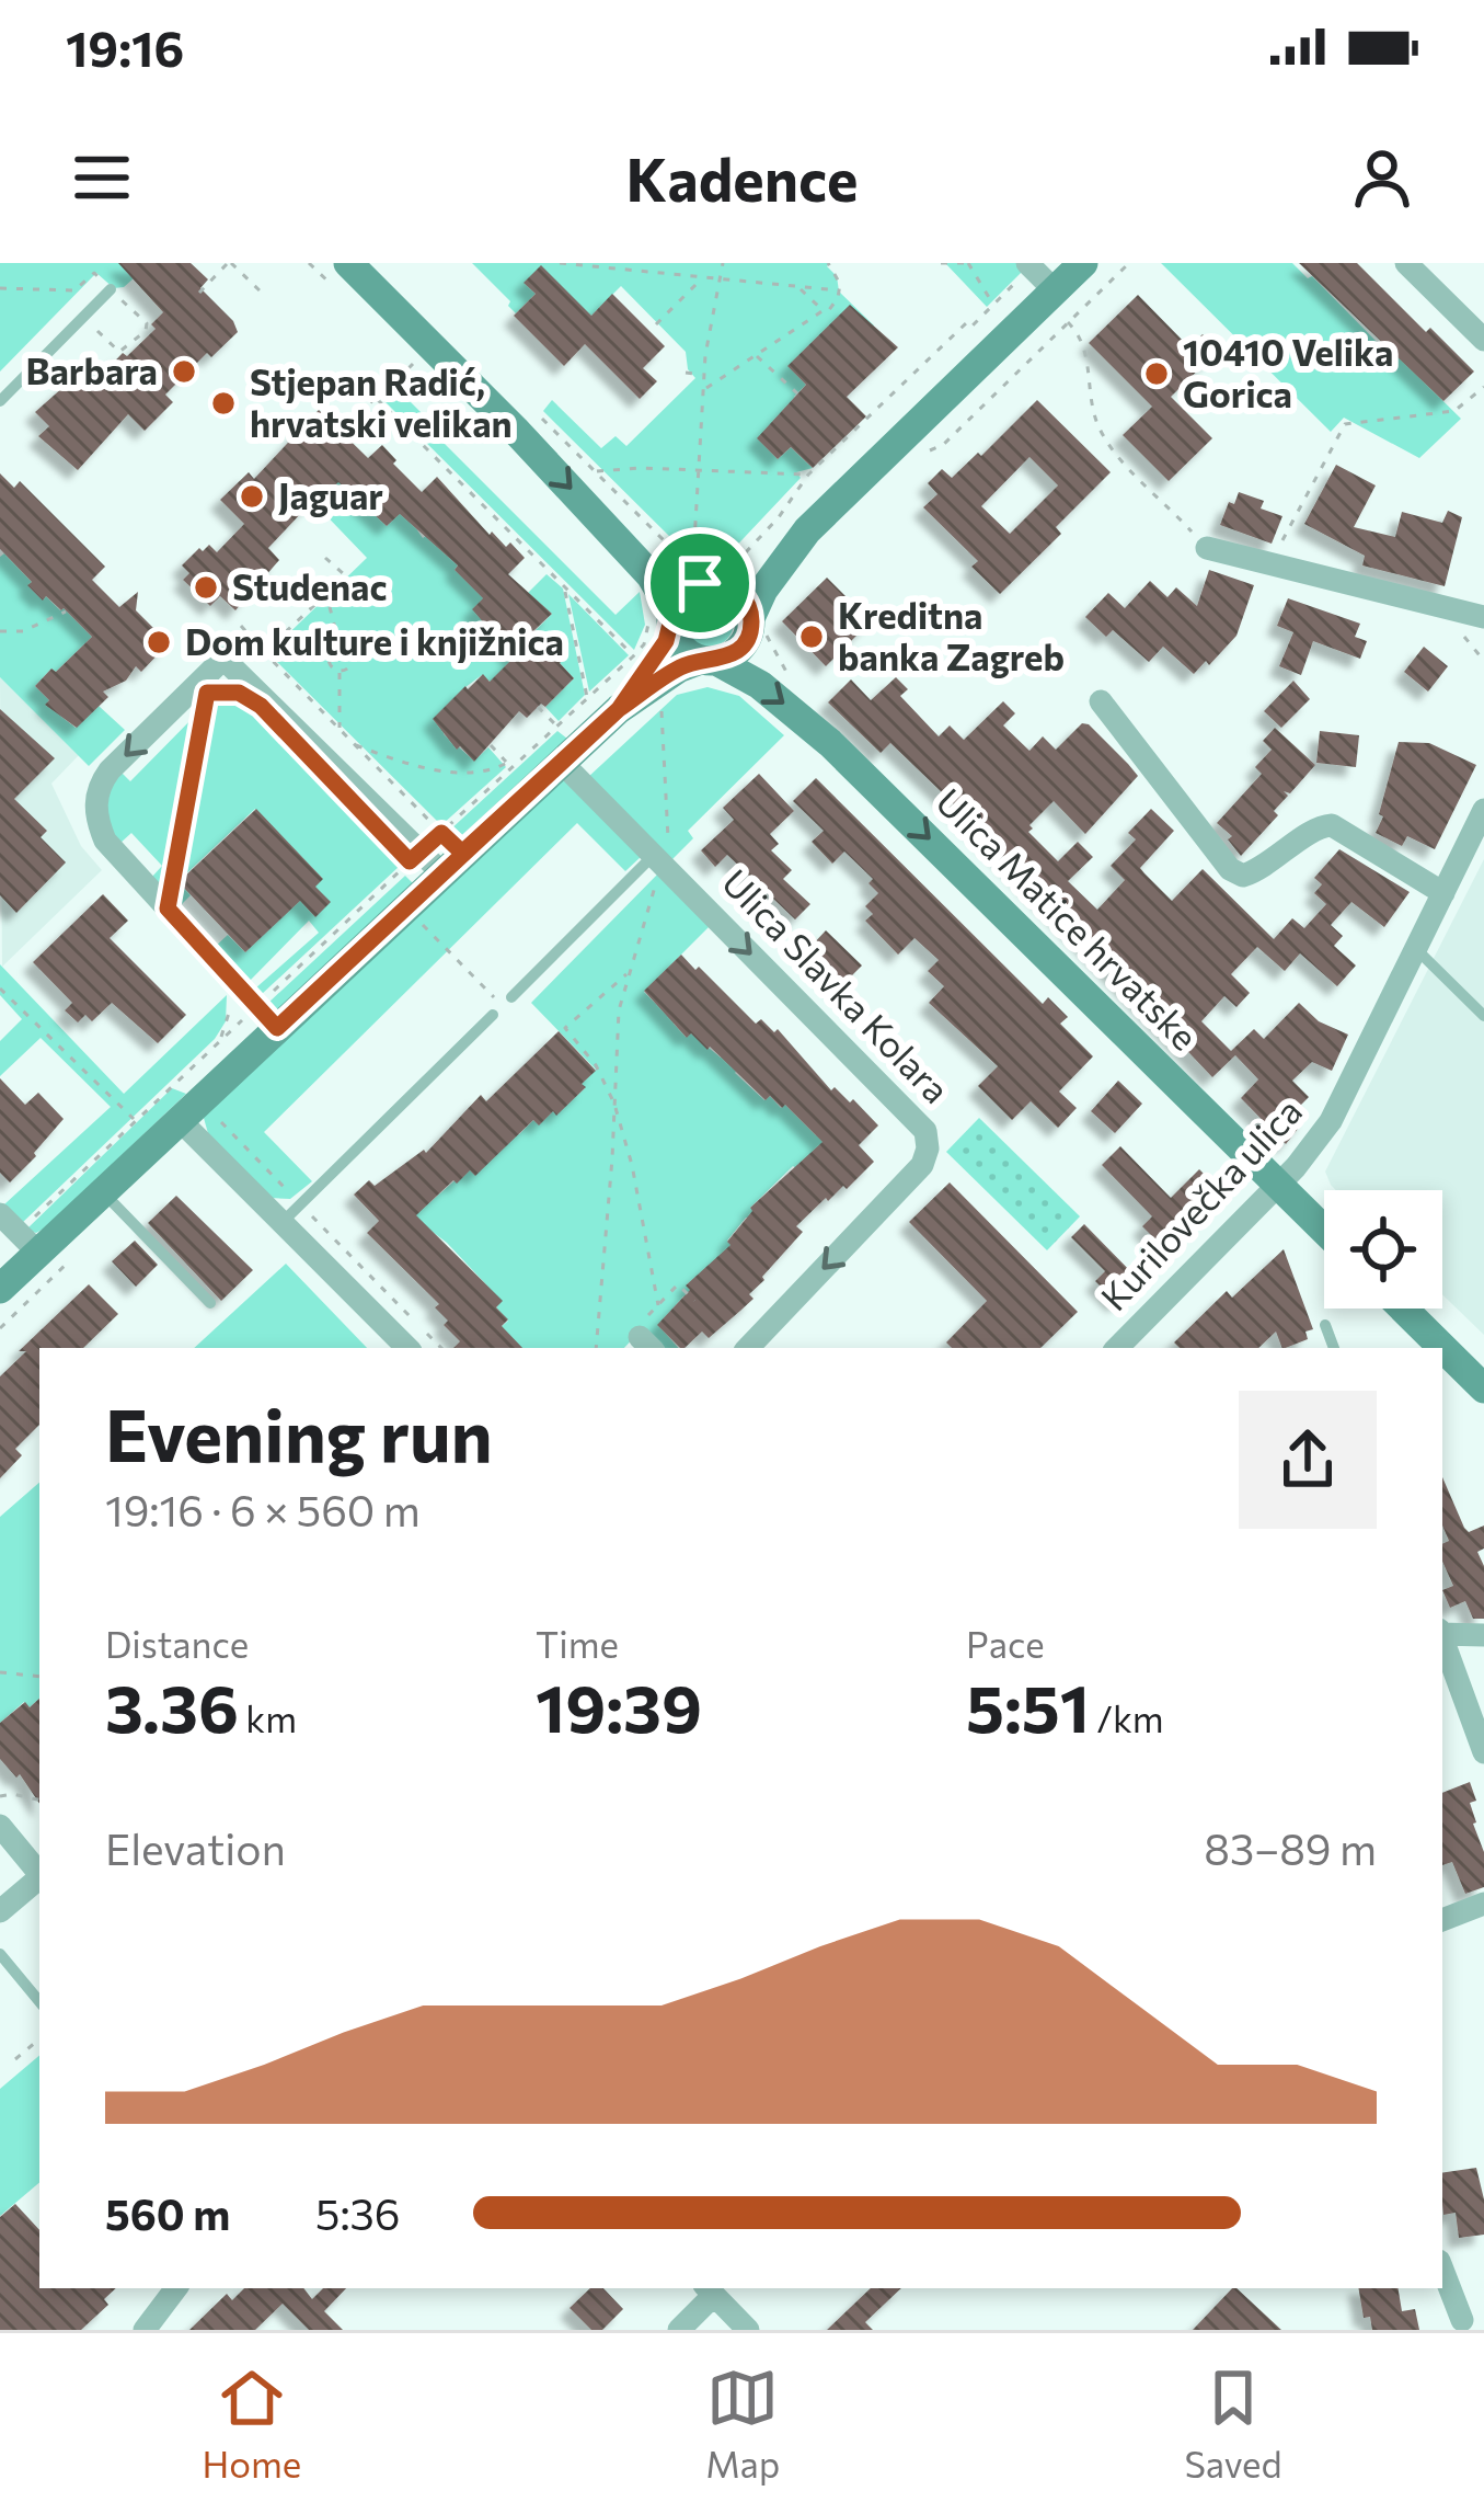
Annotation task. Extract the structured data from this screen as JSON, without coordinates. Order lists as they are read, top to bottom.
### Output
{
  "streets": {
    "main road": ["Ulica Matice hrvatske"],
    "street": ["Ulica Slavka Kolara", "Kurilovečka ulica"]
  },
  "crossings": [
    ["Ulica Matice hrvatske", "Kurilovečka ulica"]
  ],
  "one_way": ["Ulica Matice hrvatske"],
  "places": [
    "Barbara",
    "10410 Velika Gorica",
    "Stjepan Radić, hrvatski velikan",
    "Jaguar",
    "Studenac",
    "Kreditna banka Zagreb",
    "Dom kulture i knjižnica"
  ],
  "page": {
    "status": "19:16",
    "header": "Kadence",
    "heading": ["Evening run", "19:16 · 6 × 560 m"],
    "stats": [
      ["Distance", "3.36 km"],
      ["Time", "19:39"],
      ["Pace", "5:51 /km"]
    ],
    "chart": ["Elevation", "83–89 m"],
    "list": [
      {
        "name": "560 m",
        "note": "5:36"
      }
    ],
    "tabs": ["Home", "Map", "Saved"]
  }
}
